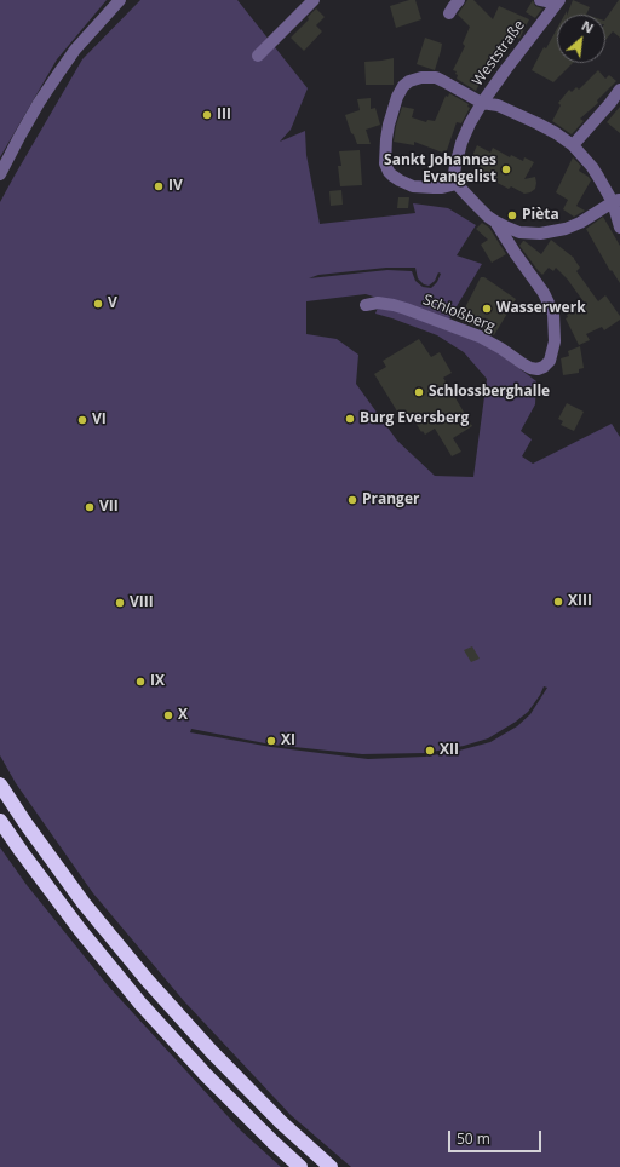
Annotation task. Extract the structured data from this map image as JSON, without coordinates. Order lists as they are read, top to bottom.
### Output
{
  "streets": {
    "street": ["Weststraße", "Schloßberg"]
  },
  "places": [
    "III",
    "Sankt Johannes Evangelist",
    "IV",
    "Pièta",
    "V",
    "Wasserwerk",
    "Schlossberghalle",
    "Burg Eversberg",
    "VI",
    "Pranger",
    "VII",
    "XIII",
    "VIII",
    "IX",
    "X",
    "XI",
    "XII"
  ],
  "scale_bar": "50 m",
  "north": "top right"
}
